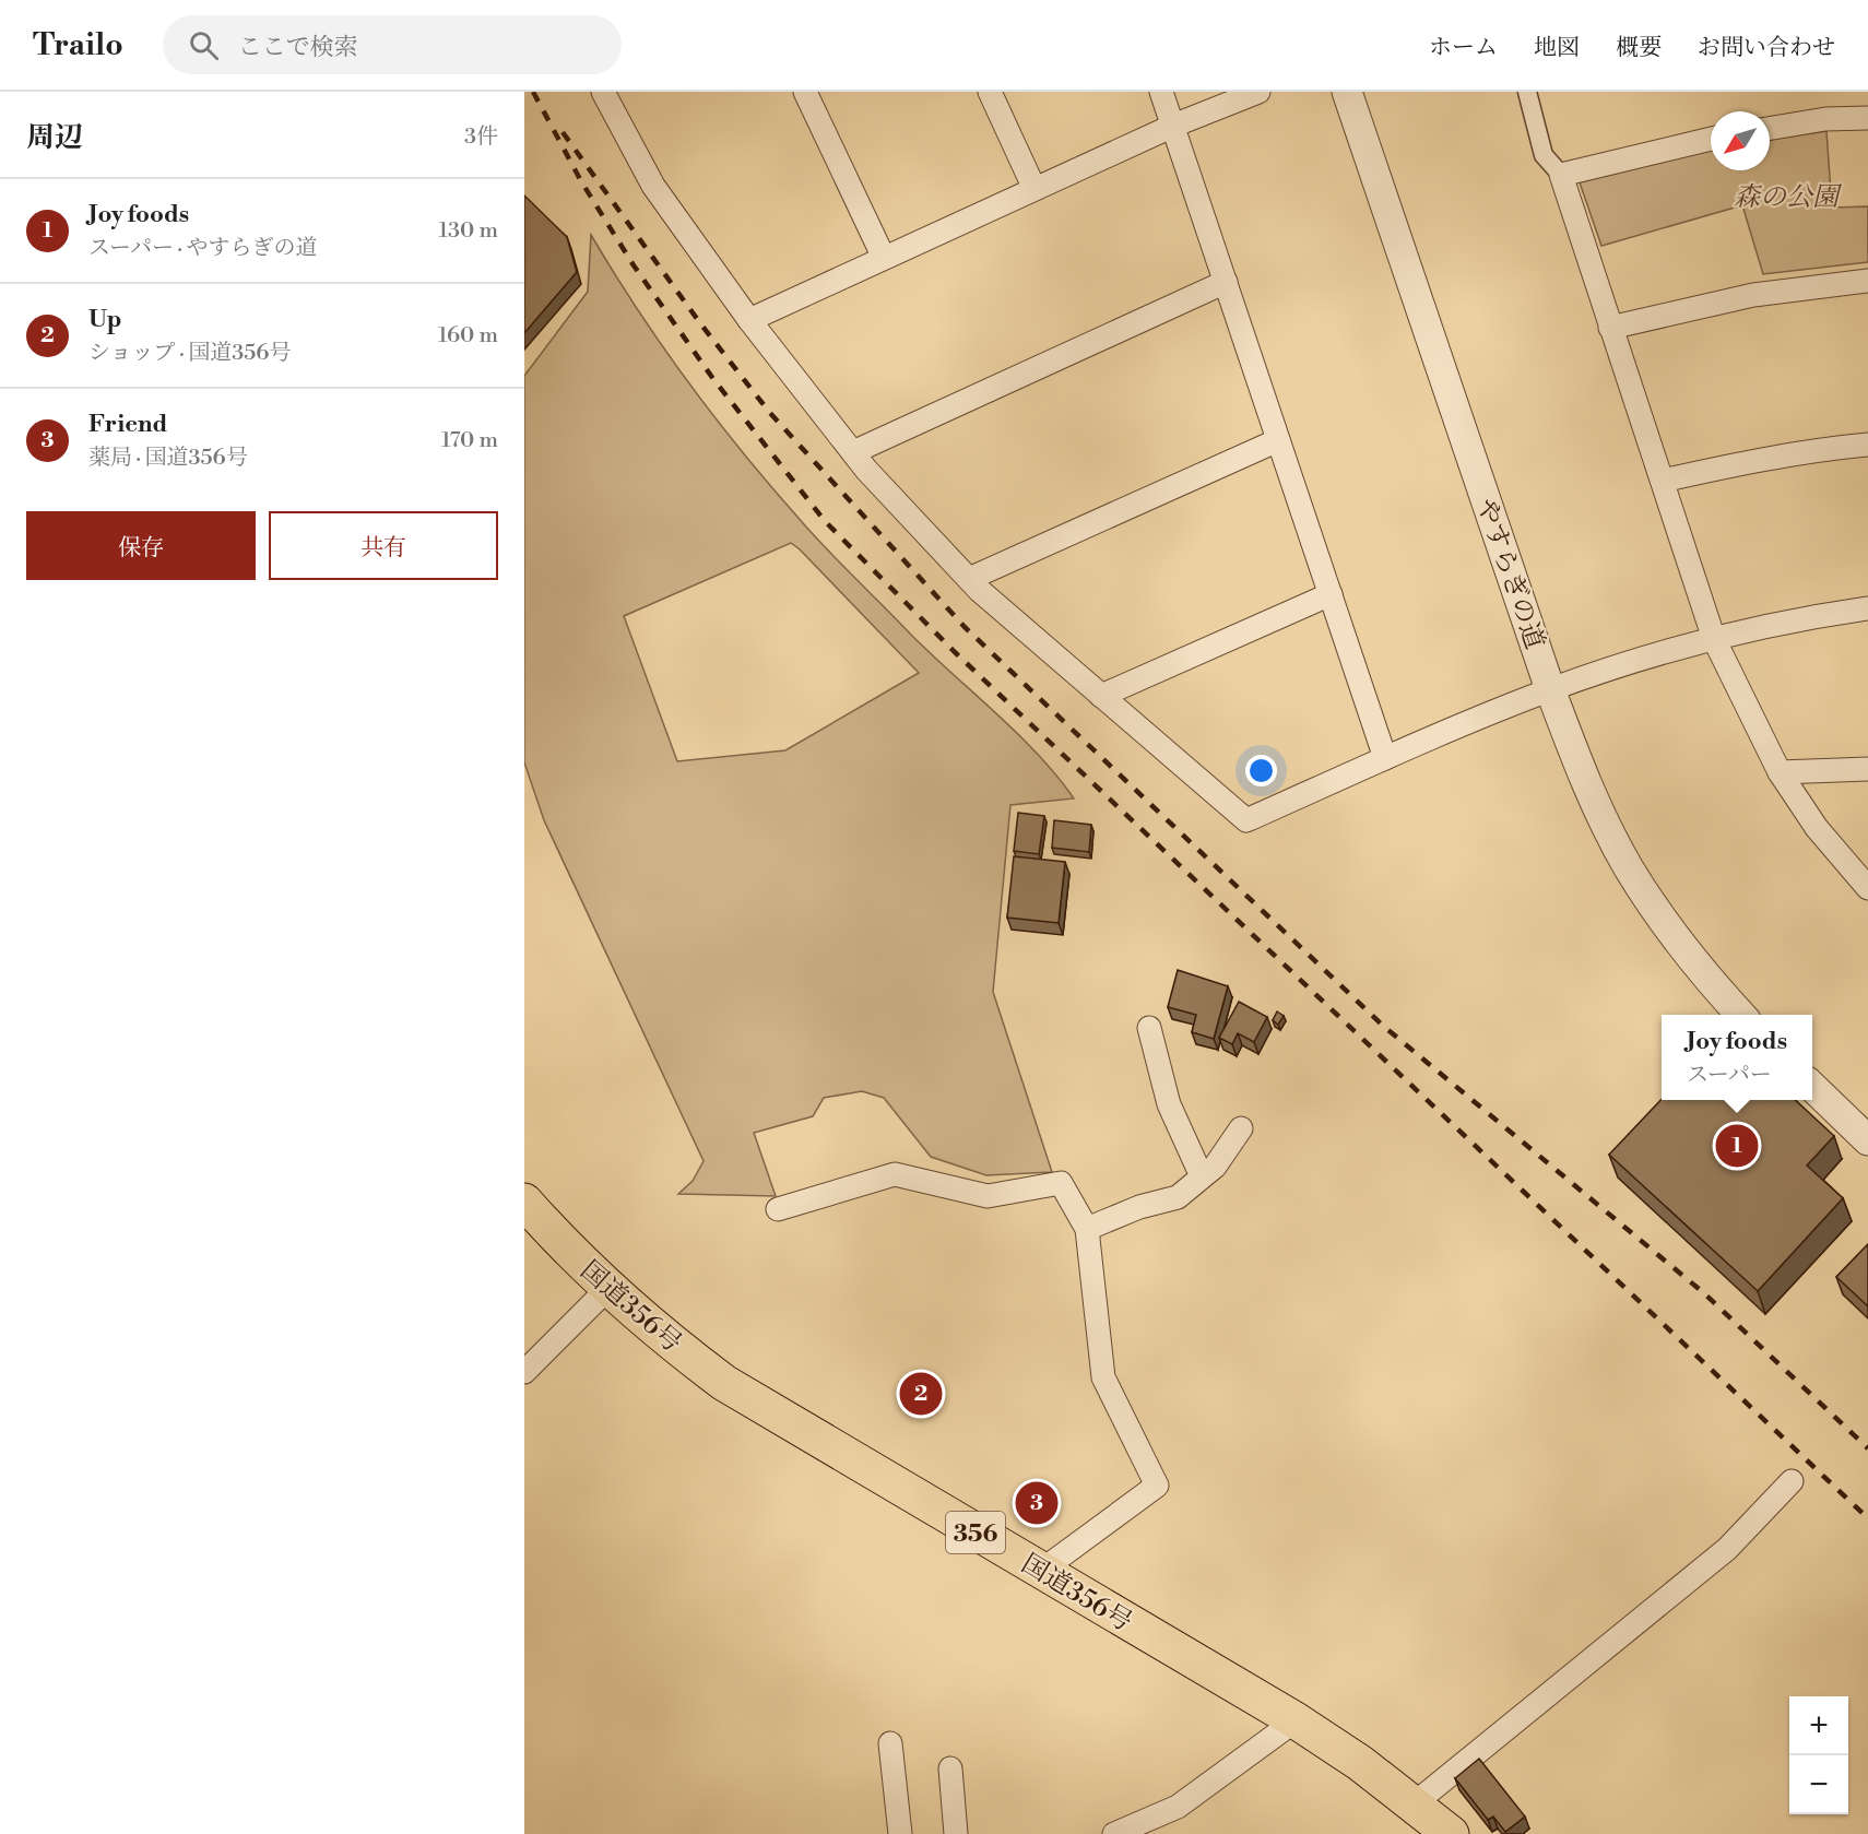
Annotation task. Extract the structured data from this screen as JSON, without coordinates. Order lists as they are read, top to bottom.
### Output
{
  "streets": {
    "highway": ["国道356号", "356"],
    "street": ["やすらぎの道"]
  },
  "parks": ["森の公園"],
  "north": "bottom left",
  "page": {
    "header": "Trailo",
    "search": "ここで検索",
    "nav": [
      "ホーム",
      "地図",
      "概要",
      "お問い合わせ"
    ],
    "heading": ["周辺", "3件"],
    "list": [
      {
        "mark": "1",
        "name": "Joy foods",
        "note": "スーパー · やすらぎの道",
        "value": "130 m"
      },
      {
        "mark": "2",
        "name": "Up",
        "note": "ショップ · 国道356号",
        "value": "160 m"
      },
      {
        "mark": "3",
        "name": "Friend",
        "note": "薬局 · 国道356号",
        "value": "170 m"
      }
    ],
    "buttons": ["保存", "共有"],
    "popup": ["Joy foods", "スーパー"],
    "pins": ["1", "2", "3"],
    "map_buttons": ["+", "−"]
  }
}
